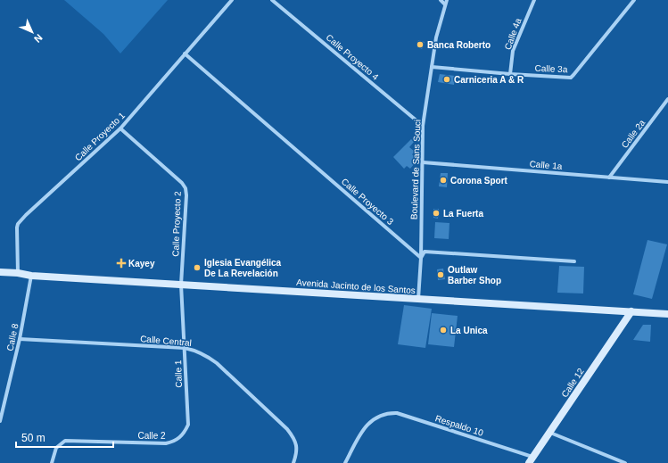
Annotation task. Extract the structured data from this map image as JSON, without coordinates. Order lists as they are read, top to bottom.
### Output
{
  "streets": {
    "main road": ["Avenida Jacinto de los Santos", "Calle 12"],
    "street": [
      "Calle 4a",
      "Calle Proyecto 4",
      "Calle 3a",
      "Calle 2a",
      "Calle Proyecto 1",
      "Calle 1a",
      "Boulevard de Sans Souci",
      "Calle Proyecto 3",
      "Calle Proyecto 2",
      "Calle 8",
      "Calle Central",
      "Calle 1",
      "Respaldo 10",
      "Calle 2"
    ]
  },
  "crossings": [
    ["Calle 4a", "Calle 3a"],
    ["Calle Proyecto 4", "Boulevard de Sans Souci"],
    ["Calle 3a", "Boulevard de Sans Souci"],
    ["Calle 2a", "Calle 1a"],
    ["Calle Proyecto 1", "Calle Proyecto 3"],
    ["Calle Proyecto 1", "Calle Proyecto 2"],
    ["Calle Proyecto 1", "Avenida Jacinto de los Santos"],
    ["Calle 1a", "Boulevard de Sans Souci"],
    ["Boulevard de Sans Souci", "Calle Proyecto 3"],
    ["Boulevard de Sans Souci", "Avenida Jacinto de los Santos"],
    ["Calle Proyecto 2", "Avenida Jacinto de los Santos"],
    ["Calle Proyecto 2", "Calle 1"],
    ["Avenida Jacinto de los Santos", "Calle 8"],
    ["Avenida Jacinto de los Santos", "Calle 1"],
    ["Avenida Jacinto de los Santos", "Calle 12"],
    ["Calle 8", "Calle Central"],
    ["Calle Central", "Calle 1"],
    ["Calle 1", "Calle 2"],
    ["Calle 12", "Respaldo 10"]
  ],
  "places": {
    "other": [
      "Banca Roberto",
      "Carniceria A & R",
      "Corona Sport",
      "La Fuerta",
      "Iglesia Evangélica De La Revelación",
      "Outlaw Barber Shop",
      "La Unica"
    ],
    "health": ["Kayey"]
  },
  "scale_bar": "50 m",
  "north": "bottom right"
}
